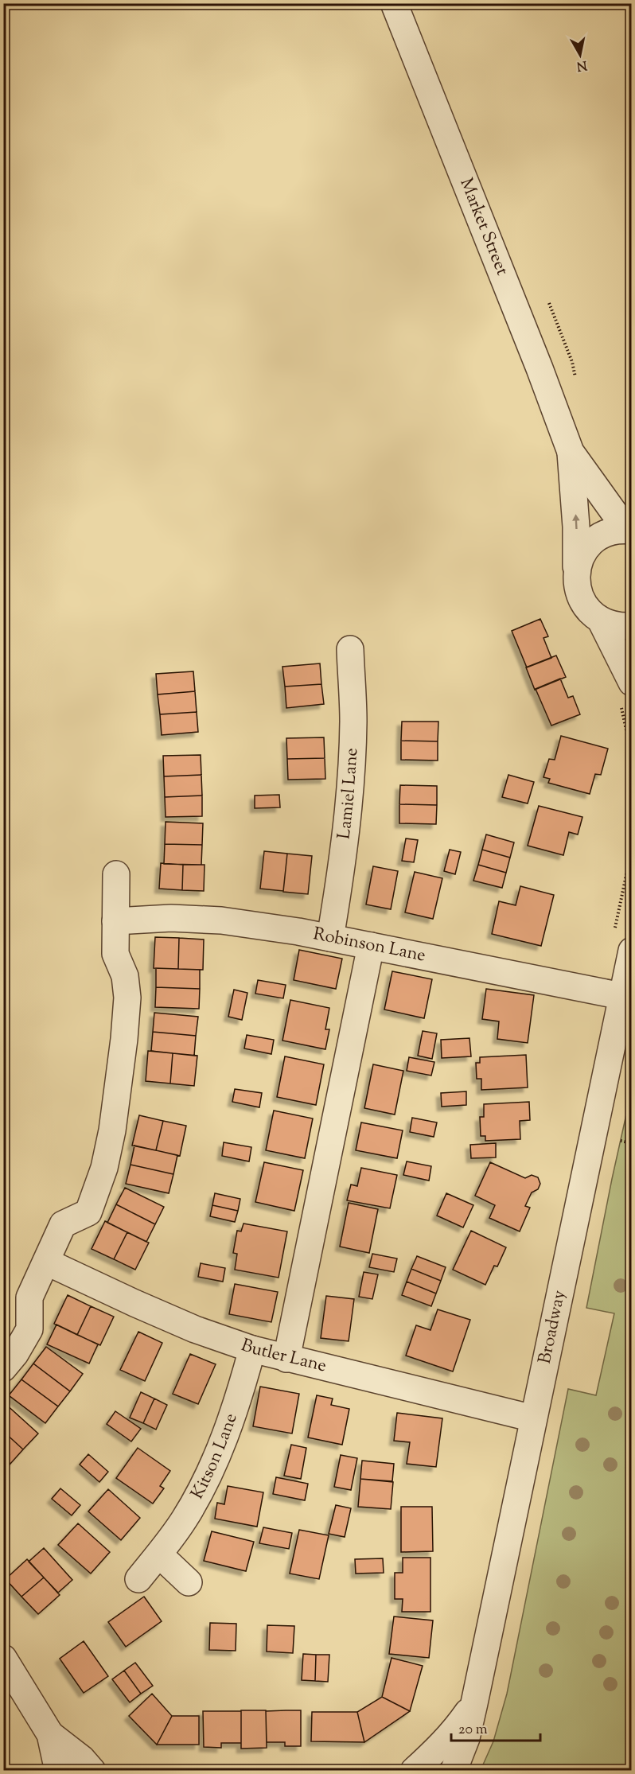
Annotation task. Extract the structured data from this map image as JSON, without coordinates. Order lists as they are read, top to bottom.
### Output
{
  "streets": {
    "street": [
      "Market Street",
      "Lamiel Lane",
      "Robinson Lane",
      "Broadway",
      "Butler Lane",
      "Kitson Lane"
    ]
  },
  "crossings": [
    ["Lamiel Lane", "Robinson Lane"],
    ["Robinson Lane", "Broadway"],
    ["Broadway", "Butler Lane"],
    ["Butler Lane", "Kitson Lane"]
  ],
  "scale_bar": "20 m",
  "north": "bottom"
}
